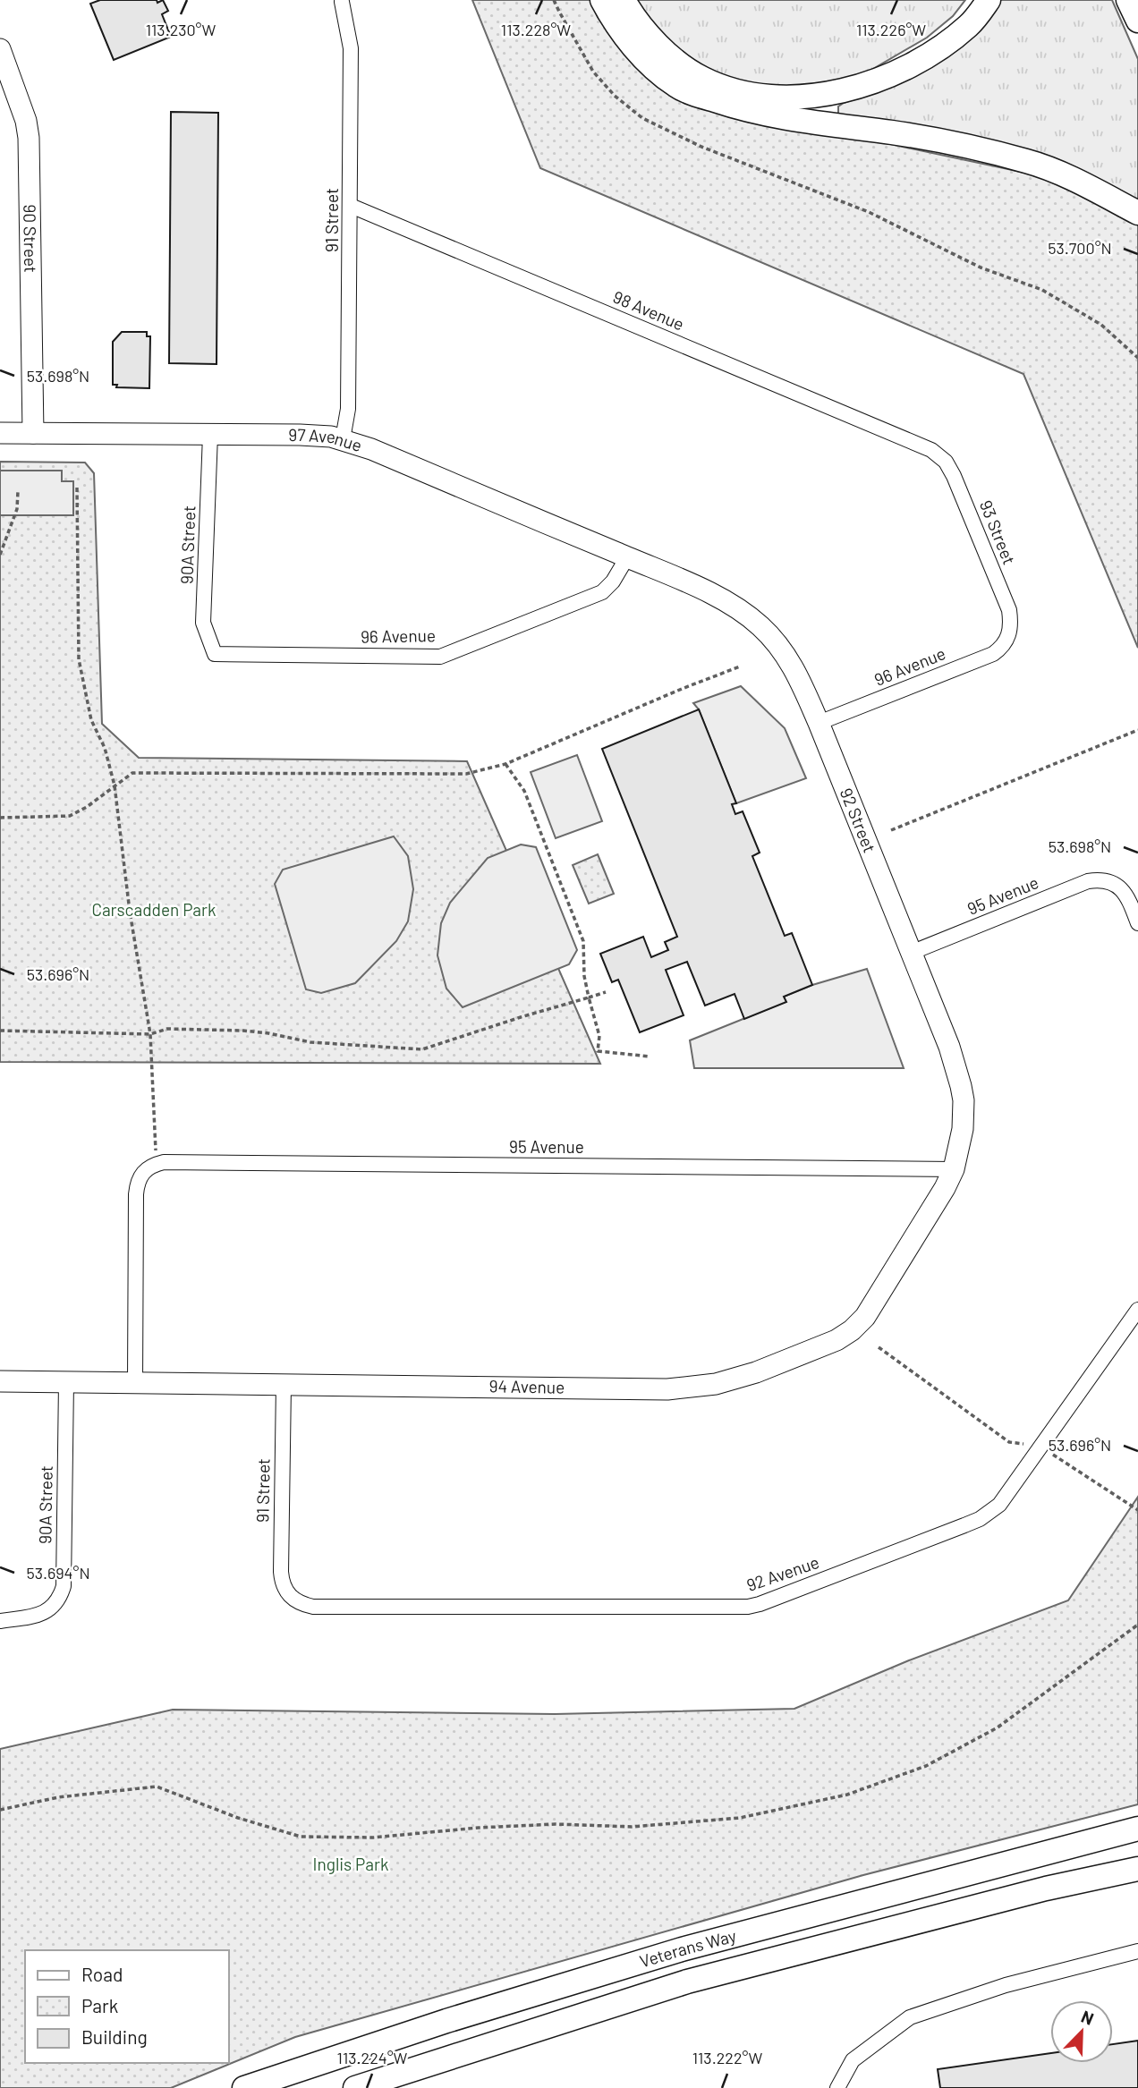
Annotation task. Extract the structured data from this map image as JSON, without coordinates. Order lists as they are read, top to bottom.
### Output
{
  "streets": {
    "main road": ["Veterans Way"],
    "street": [
      "91 Street",
      "90 Street",
      "98 Avenue",
      "97 Avenue",
      "93 Street",
      "90A Street",
      "96 Avenue",
      "92 Street",
      "95 Avenue",
      "94 Avenue",
      "92 Avenue"
    ]
  },
  "crossings": [
    ["91 Street", "98 Avenue"],
    ["91 Street", "97 Avenue"],
    ["91 Street", "94 Avenue"],
    ["91 Street", "92 Avenue"],
    ["90 Street", "97 Avenue"],
    ["98 Avenue", "93 Street"],
    ["97 Avenue", "90A Street"],
    ["97 Avenue", "96 Avenue"],
    ["97 Avenue", "92 Street"],
    ["93 Street", "96 Avenue"],
    ["90A Street", "96 Avenue"],
    ["90A Street", "94 Avenue"],
    ["96 Avenue", "92 Street"],
    ["92 Street", "95 Avenue"],
    ["92 Street", "94 Avenue"],
    ["95 Avenue", "94 Avenue"]
  ],
  "parks": ["Carscadden Park", "Inglis Park"],
  "legend": ["Road", "Park", "Building"],
  "north": "top right",
  "coordinates": [
    "113.230°W",
    "113.228°W",
    "113.226°W",
    "53.700°N",
    "53.698°N",
    "53.696°N",
    "53.694°N",
    "113.224°W",
    "113.222°W"
  ]
}
